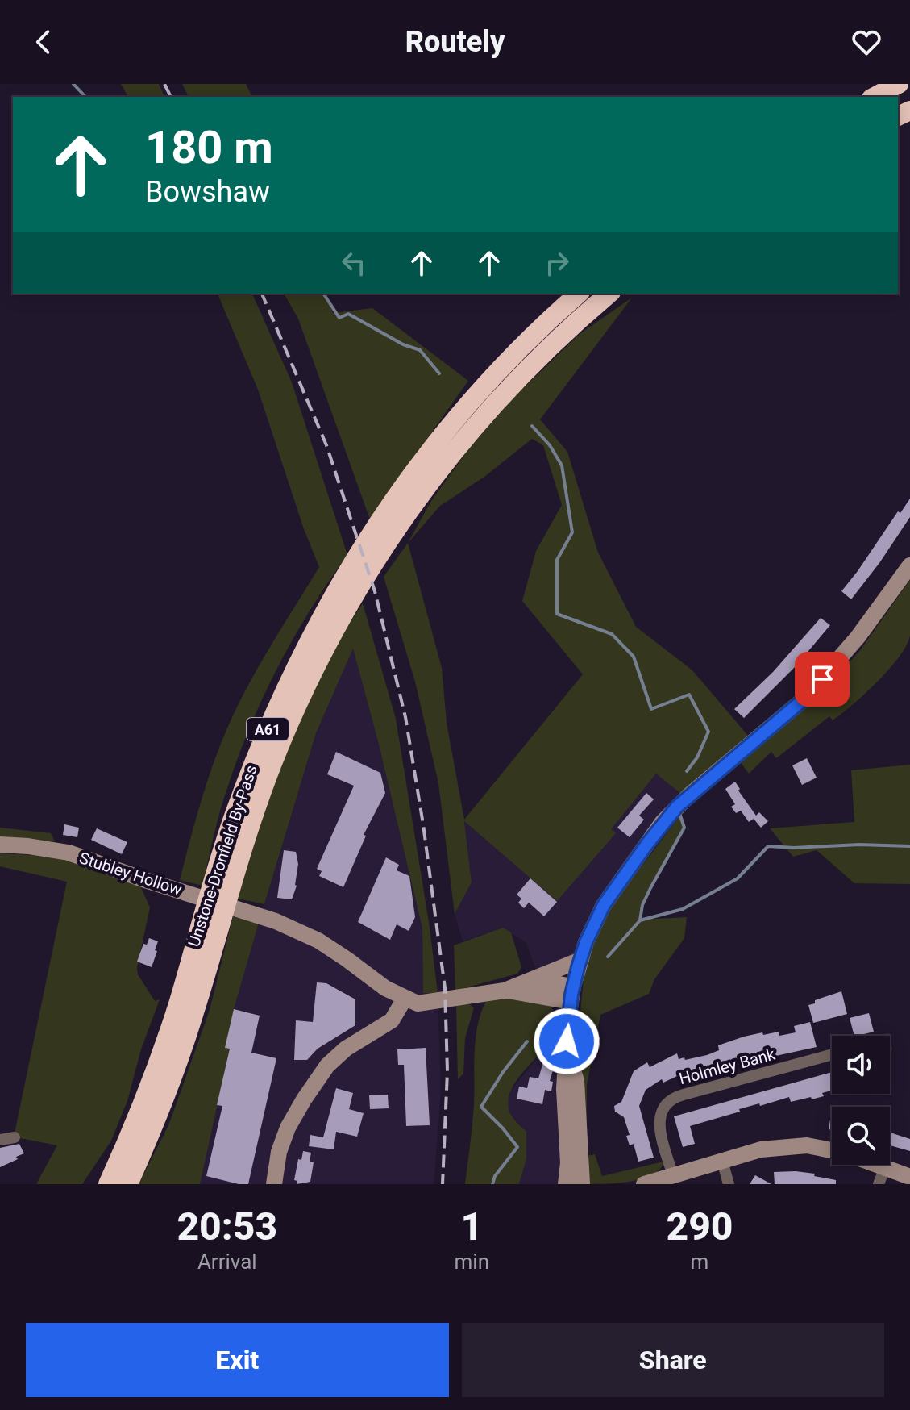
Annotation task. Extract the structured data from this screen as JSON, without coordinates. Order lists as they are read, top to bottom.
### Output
{
  "streets": {
    "highway": ["A61", "Unstone-Dronfield By-Pass"],
    "main road": ["Stubley Hollow"],
    "street": ["Holmley Bank"]
  },
  "page": {
    "header": "Routely",
    "turn": ["180 m", "Bowshaw"],
    "eta": [
      "20:53",
      "Arrival",
      "1",
      "min",
      "290",
      "m"
    ],
    "buttons": ["Exit", "Share"]
  }
}
